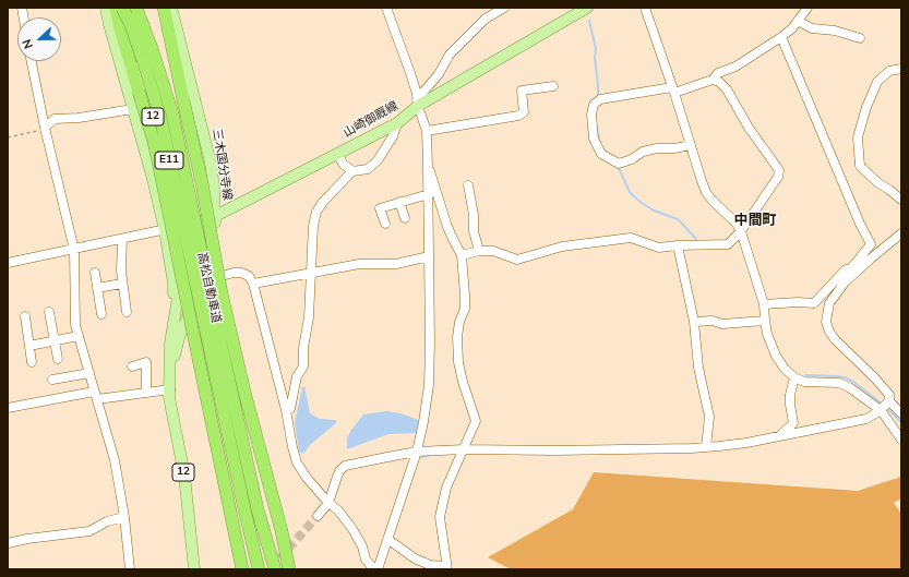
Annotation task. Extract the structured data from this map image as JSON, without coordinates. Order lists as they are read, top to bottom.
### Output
{
  "streets": {
    "highway": ["E11", "高松自動車道"],
    "main road": ["12", "山崎御厩線", "三木国分寺線"]
  },
  "crossings": [
    ["山崎御厩線", "三木国分寺線"],
    ["三木国分寺線", "高松自動車道"]
  ],
  "districts": ["中間町"],
  "north": "left"
}
